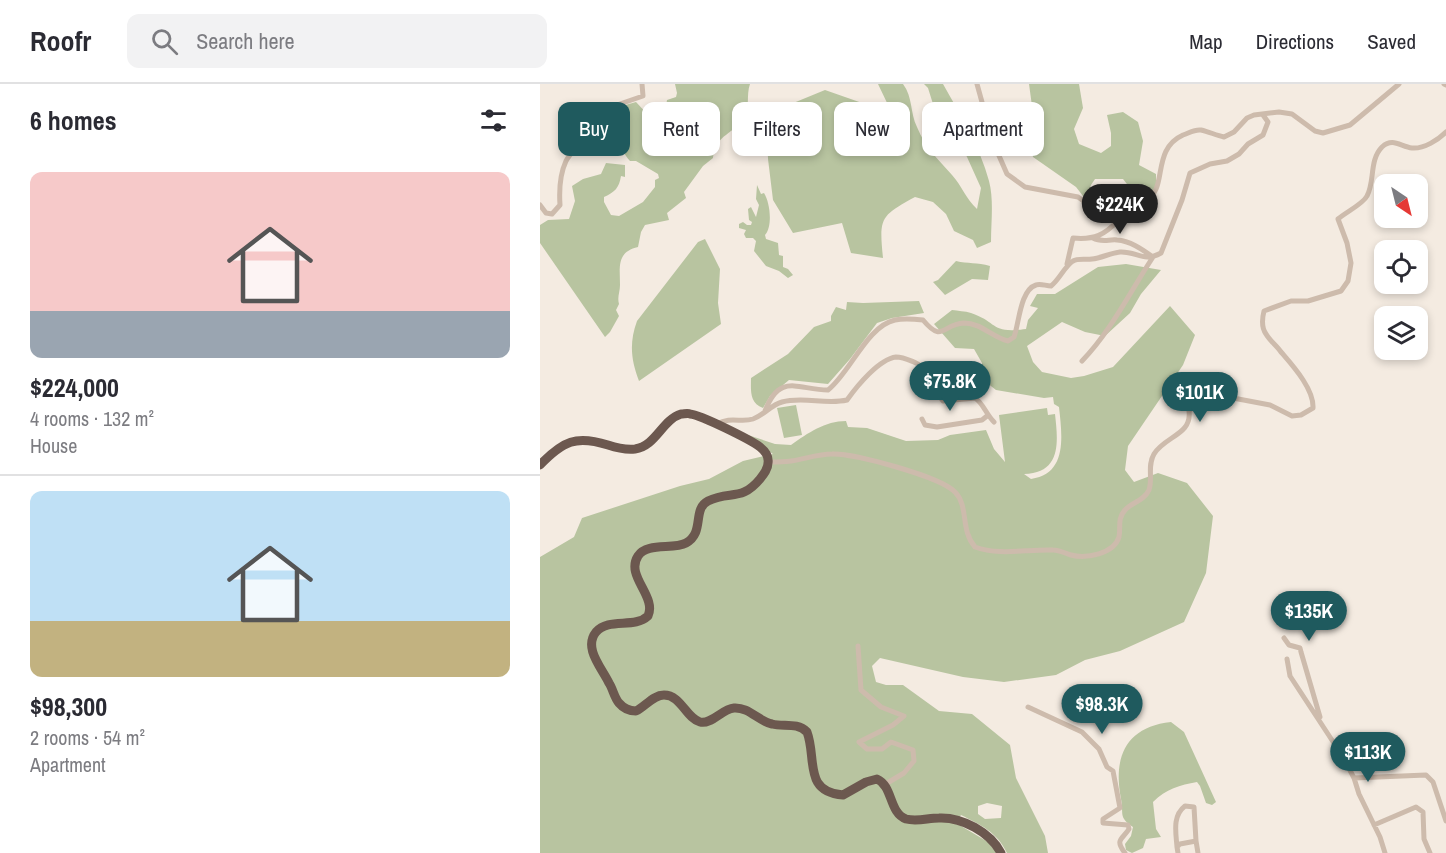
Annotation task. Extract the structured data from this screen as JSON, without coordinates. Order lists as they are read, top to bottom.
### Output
{
  "north": "bottom right",
  "page": {
    "header": "Roofr",
    "search": "Search here",
    "nav": ["Map", "Directions", "Saved"],
    "heading": "6 homes",
    "chip": [
      "Buy",
      "Rent",
      "Filters",
      "New",
      "Apartment"
    ],
    "list": [
      {
        "name": "$224,000",
        "note": "4 rooms · 132 m² · House"
      },
      {
        "name": "$98,300",
        "note": "2 rooms · 54 m² · Apartment"
      }
    ],
    "price": [
      "$224K",
      "$75.8K",
      "$101K",
      "$135K",
      "$98.3K",
      "$113K"
    ]
  }
}
